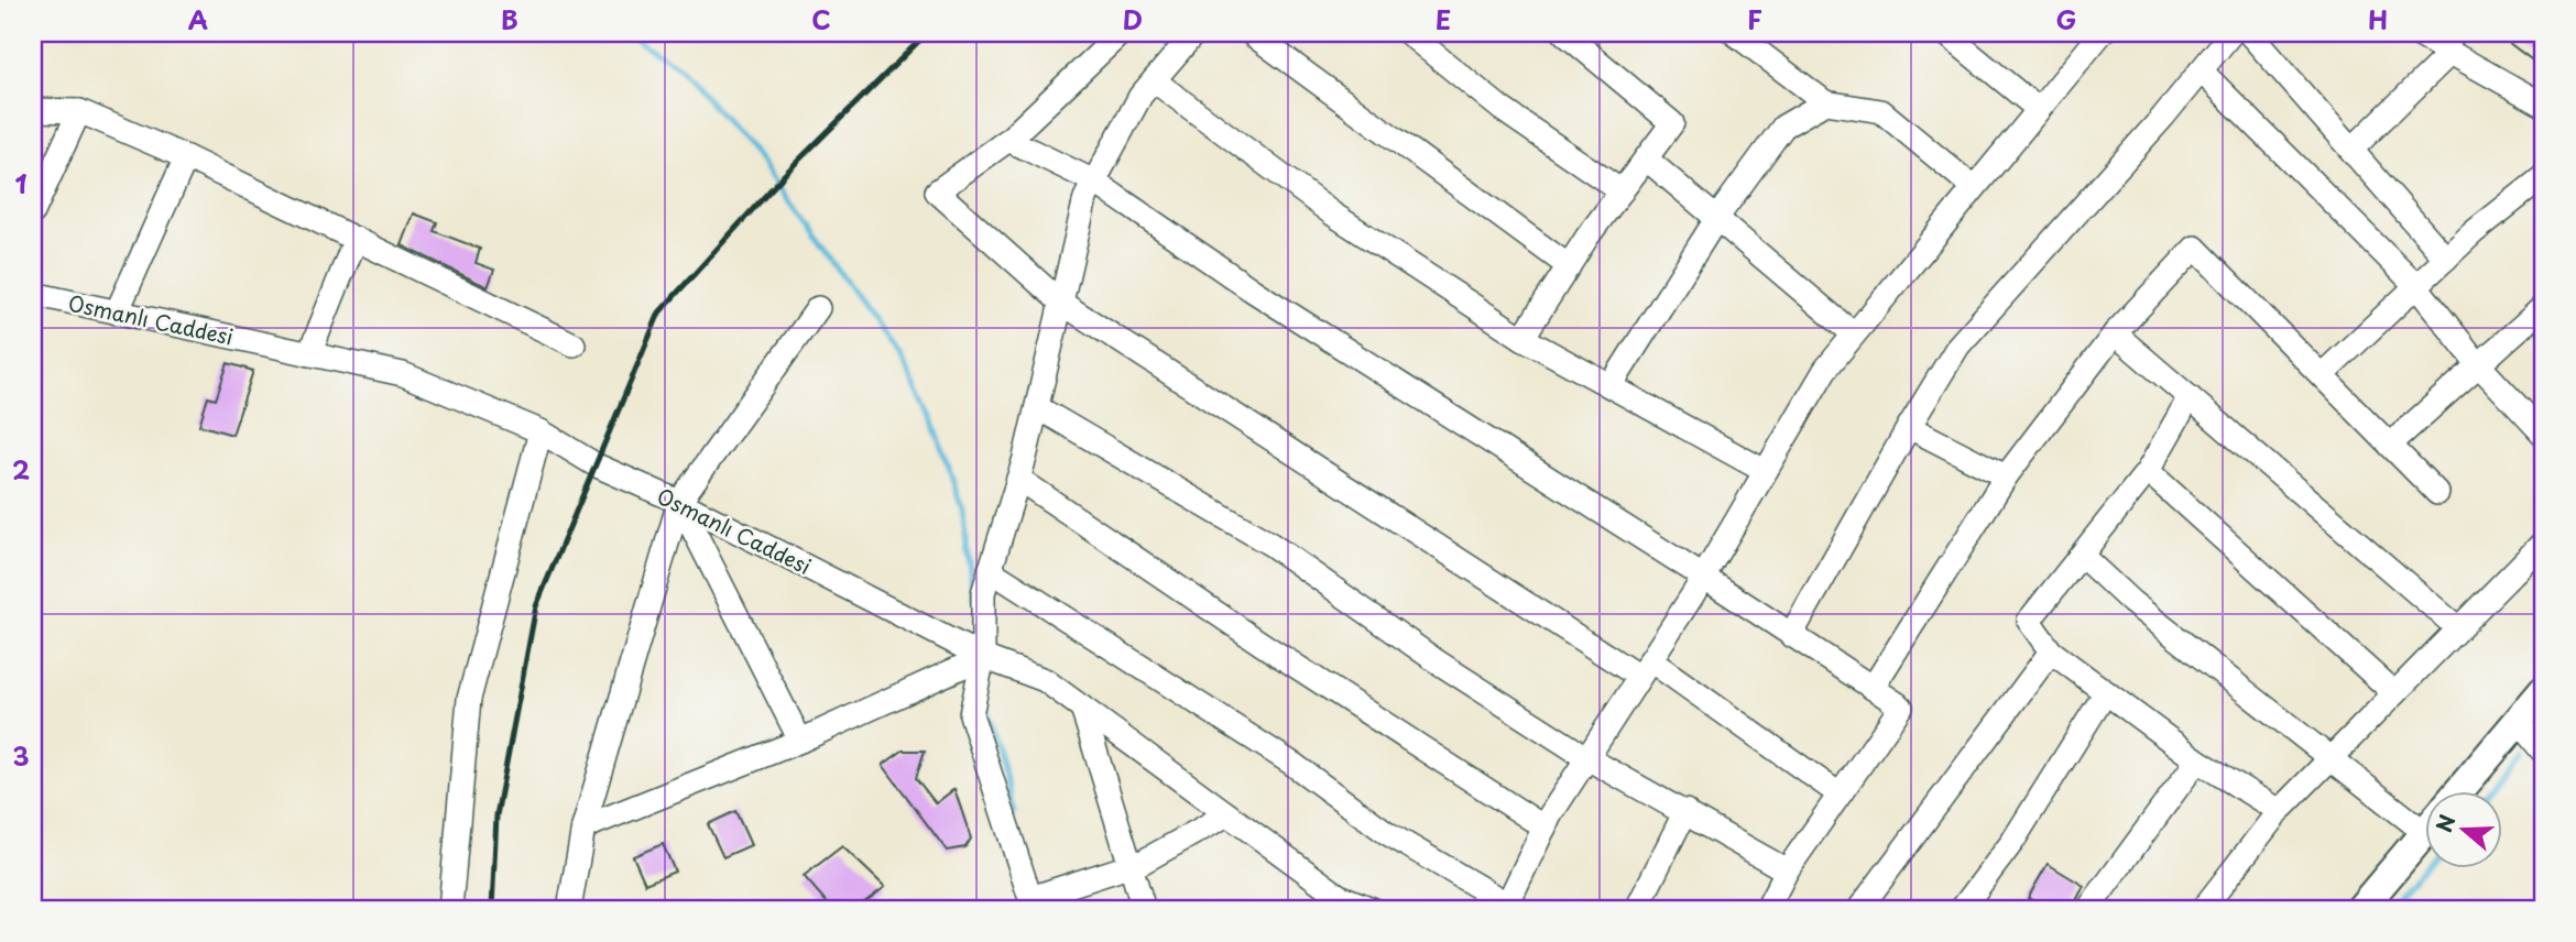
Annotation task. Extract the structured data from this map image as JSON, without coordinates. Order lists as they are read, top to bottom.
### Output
{
  "streets": {
    "street": ["Osmanlı Caddesi"]
  },
  "north": "left",
  "grid": {
    "columns": [
      "A",
      "B",
      "C",
      "D",
      "E",
      "F",
      "G",
      "H"
    ],
    "rows": ["1", "2", "3"]
  }
}
